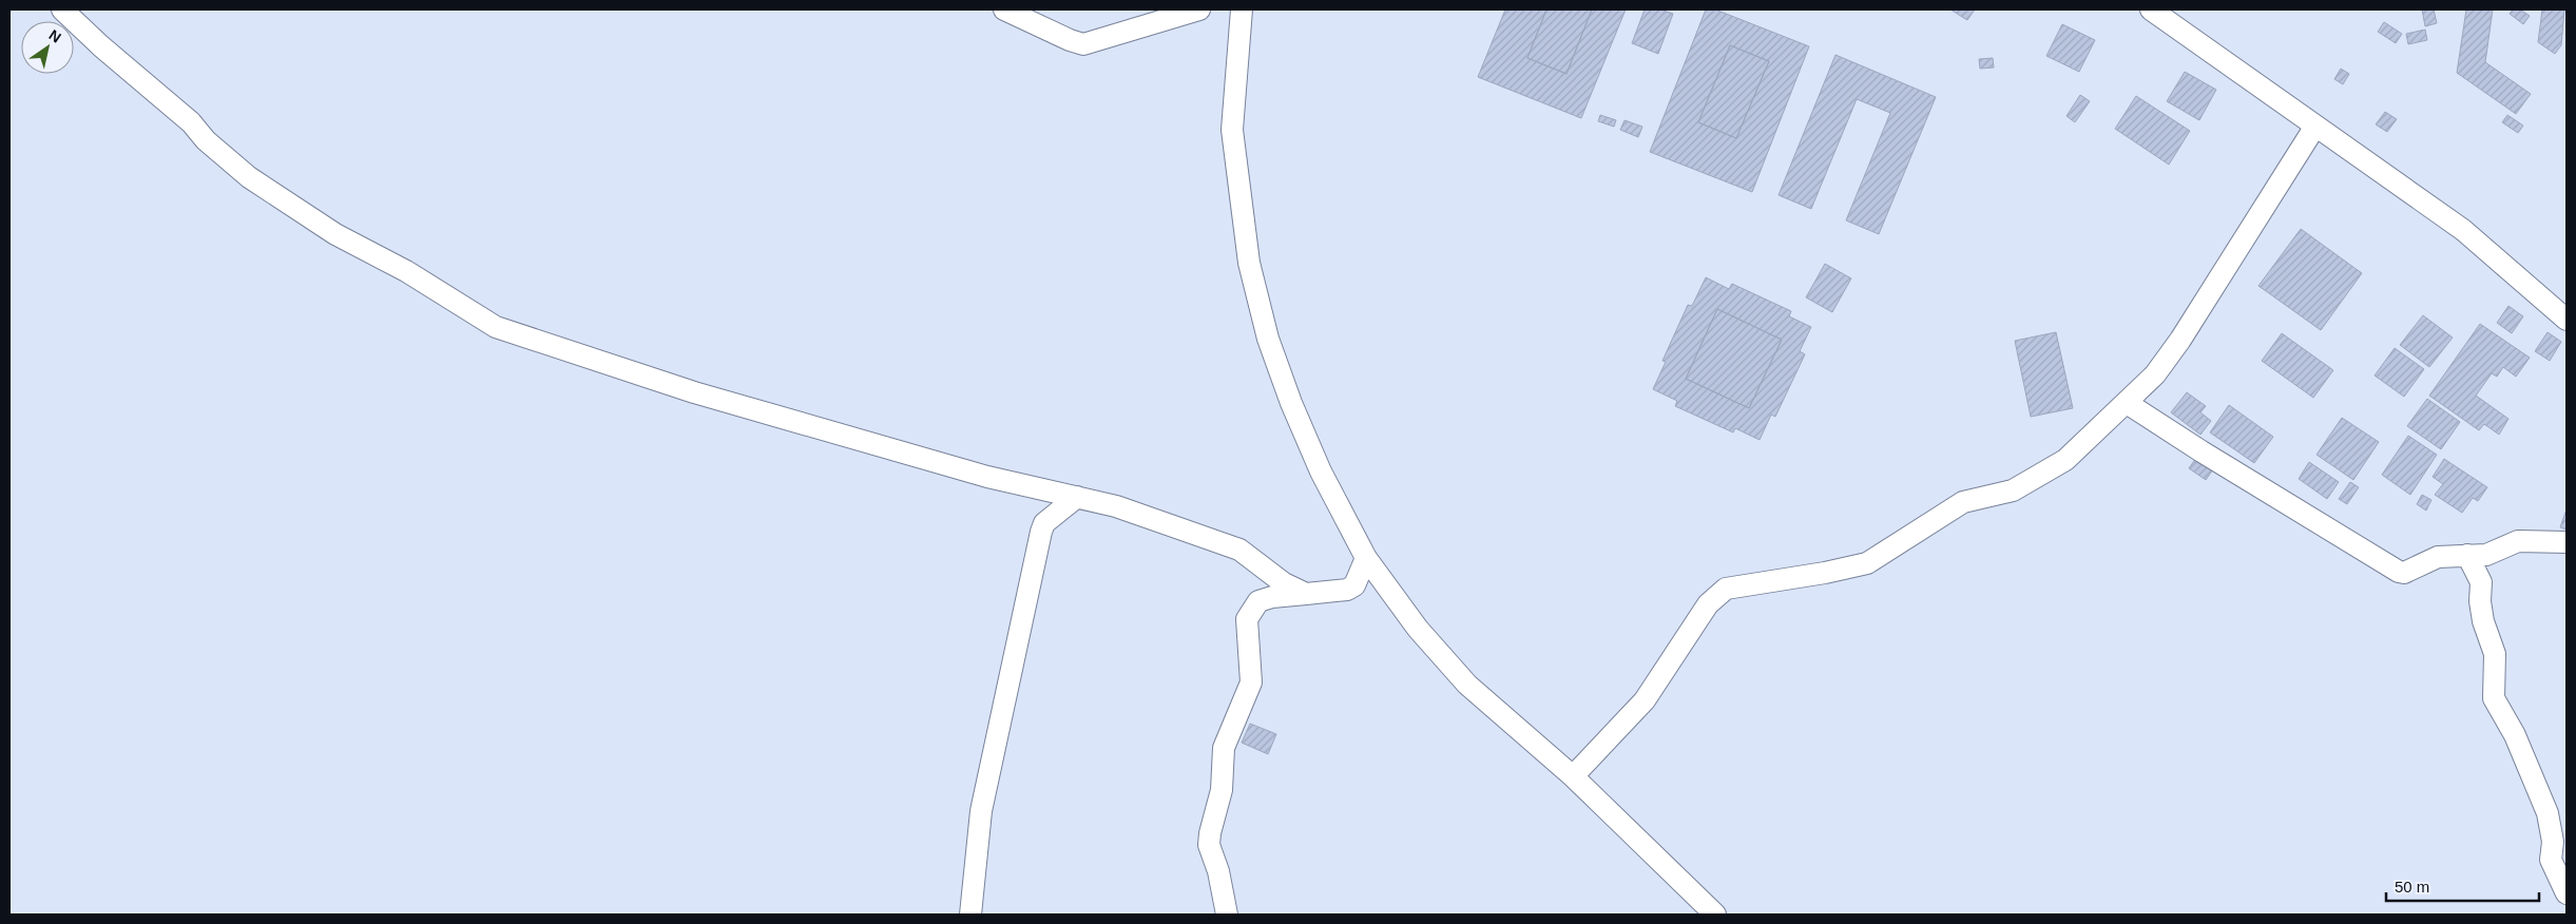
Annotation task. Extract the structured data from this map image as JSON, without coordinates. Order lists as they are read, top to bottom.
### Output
{
  "scale_bar": "50 m",
  "north": "top right"
}
